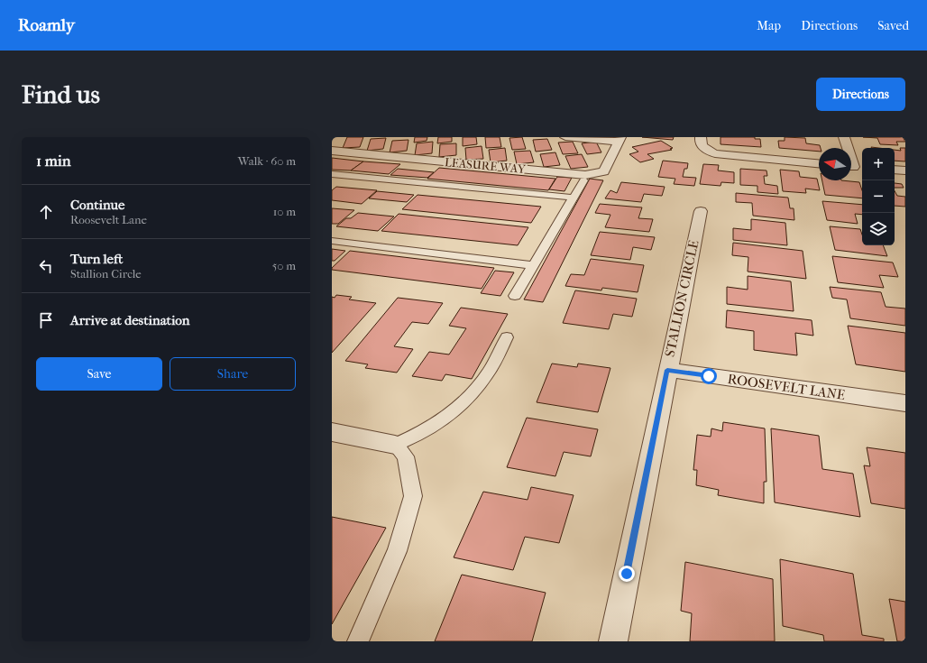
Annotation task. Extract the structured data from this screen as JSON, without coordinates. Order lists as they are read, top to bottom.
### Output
{
  "streets": {
    "street": ["LEASURE WAY", "STALLION CIRCLE", "ROOSEVELT LANE"]
  },
  "crossings": [
    ["STALLION CIRCLE", "ROOSEVELT LANE"]
  ],
  "north": "left",
  "page": {
    "header": "Roamly",
    "nav": ["Map", "Directions", "Saved"],
    "buttons": [
      "Directions",
      ["Save", "Share"]
    ],
    "title": "Find us",
    "heading": ["1 min", "Walk · 60 m"],
    "map_buttons": ["+", "−"],
    "list": [
      ["Continue", "Roosevelt Lane", "10 m"],
      ["Turn left", "Stallion Circle", "50 m"],
      "Arrive at destination"
    ]
  }
}
